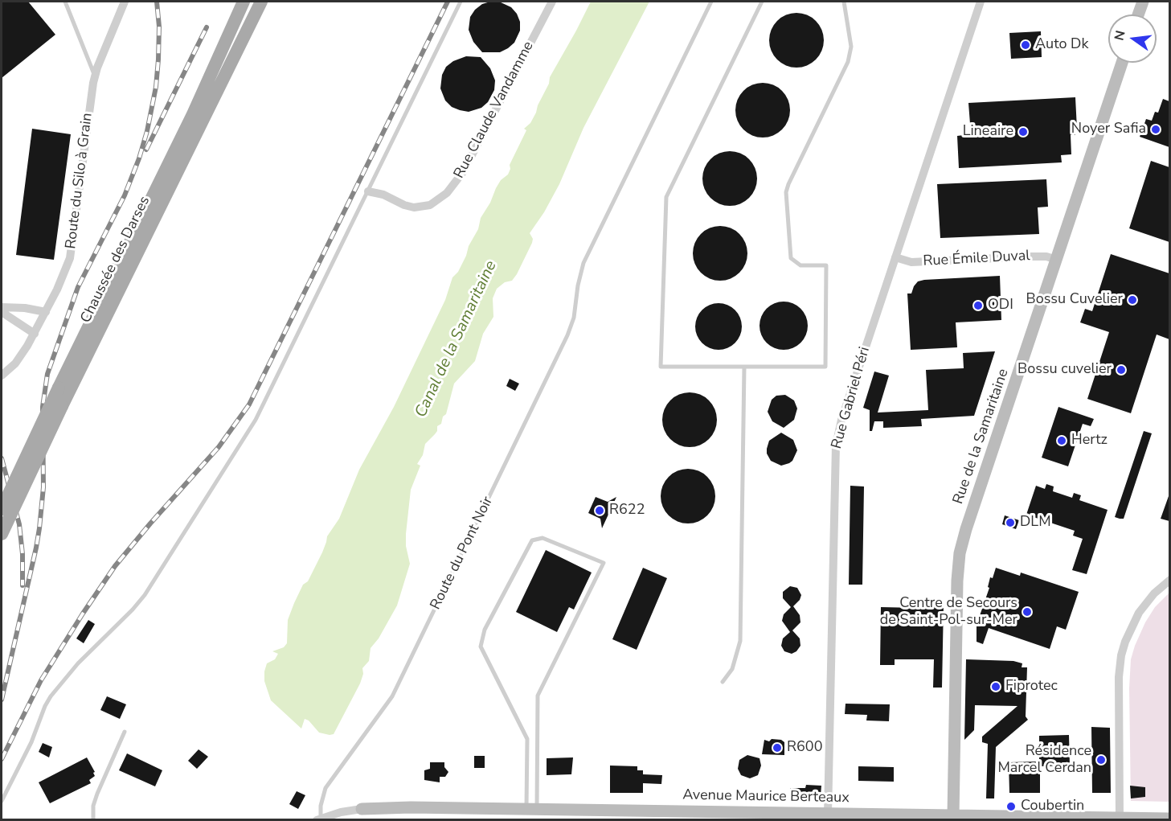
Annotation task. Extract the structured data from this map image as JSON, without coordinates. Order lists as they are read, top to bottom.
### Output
{
  "streets": {
    "main road": ["Chaussée des Darses"],
    "street": [
      "Rue Claude Vandamme",
      "Route du Silo à Grain",
      "Rue Émile Duval",
      "Rue Gabriel Péri",
      "Rue de la Samaritaine",
      "Route du Pont Noir",
      "Avenue Maurice Berteaux"
    ]
  },
  "crossings": [
    ["Rue Émile Duval", "Rue Gabriel Péri"],
    ["Rue Émile Duval", "Rue de la Samaritaine"],
    ["Rue Gabriel Péri", "Avenue Maurice Berteaux"],
    ["Rue de la Samaritaine", "Avenue Maurice Berteaux"],
    ["Route du Pont Noir", "Avenue Maurice Berteaux"]
  ],
  "water": ["Canal de la Samaritaine"],
  "places": [
    "Auto Dk",
    "Noyer Safia",
    "Lineaire",
    "Bossu Cuvelier",
    "ODI",
    "Bossu cuvelier",
    "Hertz",
    "R622",
    "DLM",
    "Centre de Secours de Saint-Pol-sur-Mer",
    "Fiprotec",
    "R600",
    "Résidence Marcel Cerdan",
    "Coubertin"
  ],
  "north": "left"
}
